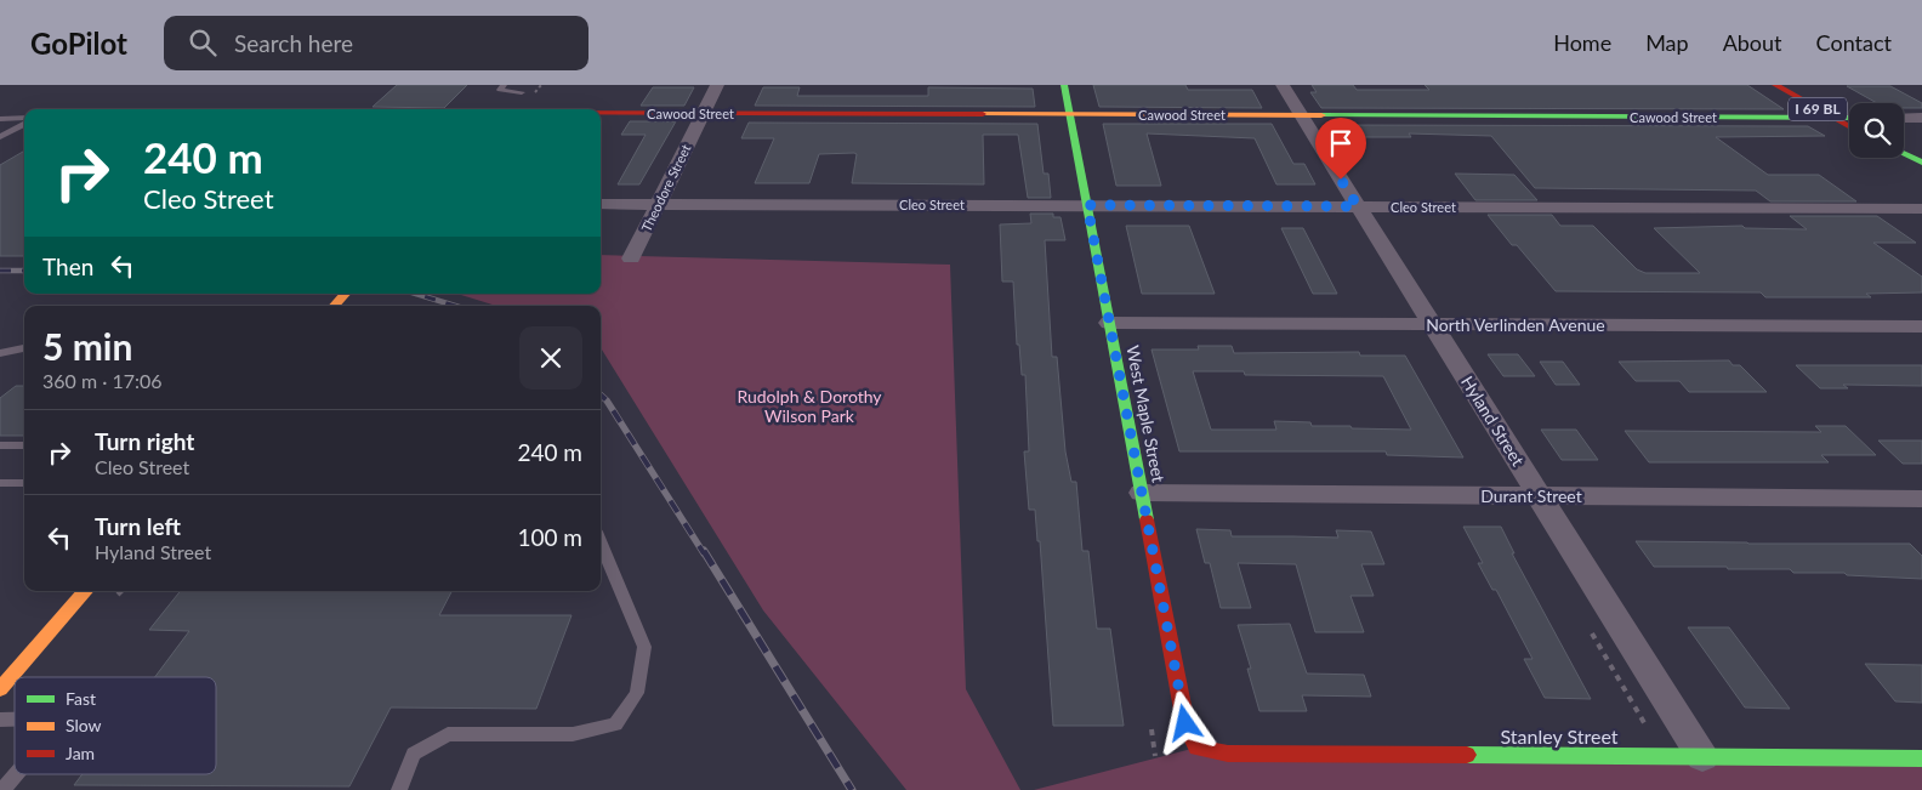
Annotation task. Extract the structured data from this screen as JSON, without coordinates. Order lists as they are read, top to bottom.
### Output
{
  "streets": {
    "street": [
      "I 69 BL",
      "Cawood Street",
      "Theodore Street",
      "Cleo Street",
      "North Verlinden Avenue",
      "West Maple Street",
      "Hyland Street",
      "Durant Street",
      "Stanley Street"
    ]
  },
  "crossings": [
    ["I 69 BL", "Cawood Street"],
    ["Cawood Street", "Theodore Street"],
    ["Cawood Street", "West Maple Street"],
    ["Cawood Street", "Hyland Street"],
    ["Theodore Street", "Cleo Street"],
    ["Cleo Street", "West Maple Street"],
    ["Cleo Street", "Hyland Street"],
    ["North Verlinden Avenue", "West Maple Street"],
    ["North Verlinden Avenue", "Hyland Street"],
    ["West Maple Street", "Durant Street"],
    ["West Maple Street", "Stanley Street"],
    ["Hyland Street", "Durant Street"],
    ["Hyland Street", "Stanley Street"]
  ],
  "parks": ["Rudolph & Dorothy Wilson Park"],
  "legend": ["Fast", "Slow", "Jam"],
  "page": {
    "header": "GoPilot",
    "search": "Search here",
    "nav": [
      "Home",
      "Map",
      "About",
      "Contact"
    ],
    "turn": ["240 m", "Cleo Street"],
    "then": "Then",
    "heading": ["5 min", "360 m · 17:06"],
    "list": [
      {
        "name": "Turn right",
        "note": "Cleo Street",
        "value": "240 m"
      },
      {
        "name": "Turn left",
        "note": "Hyland Street",
        "value": "100 m"
      }
    ]
  }
}
